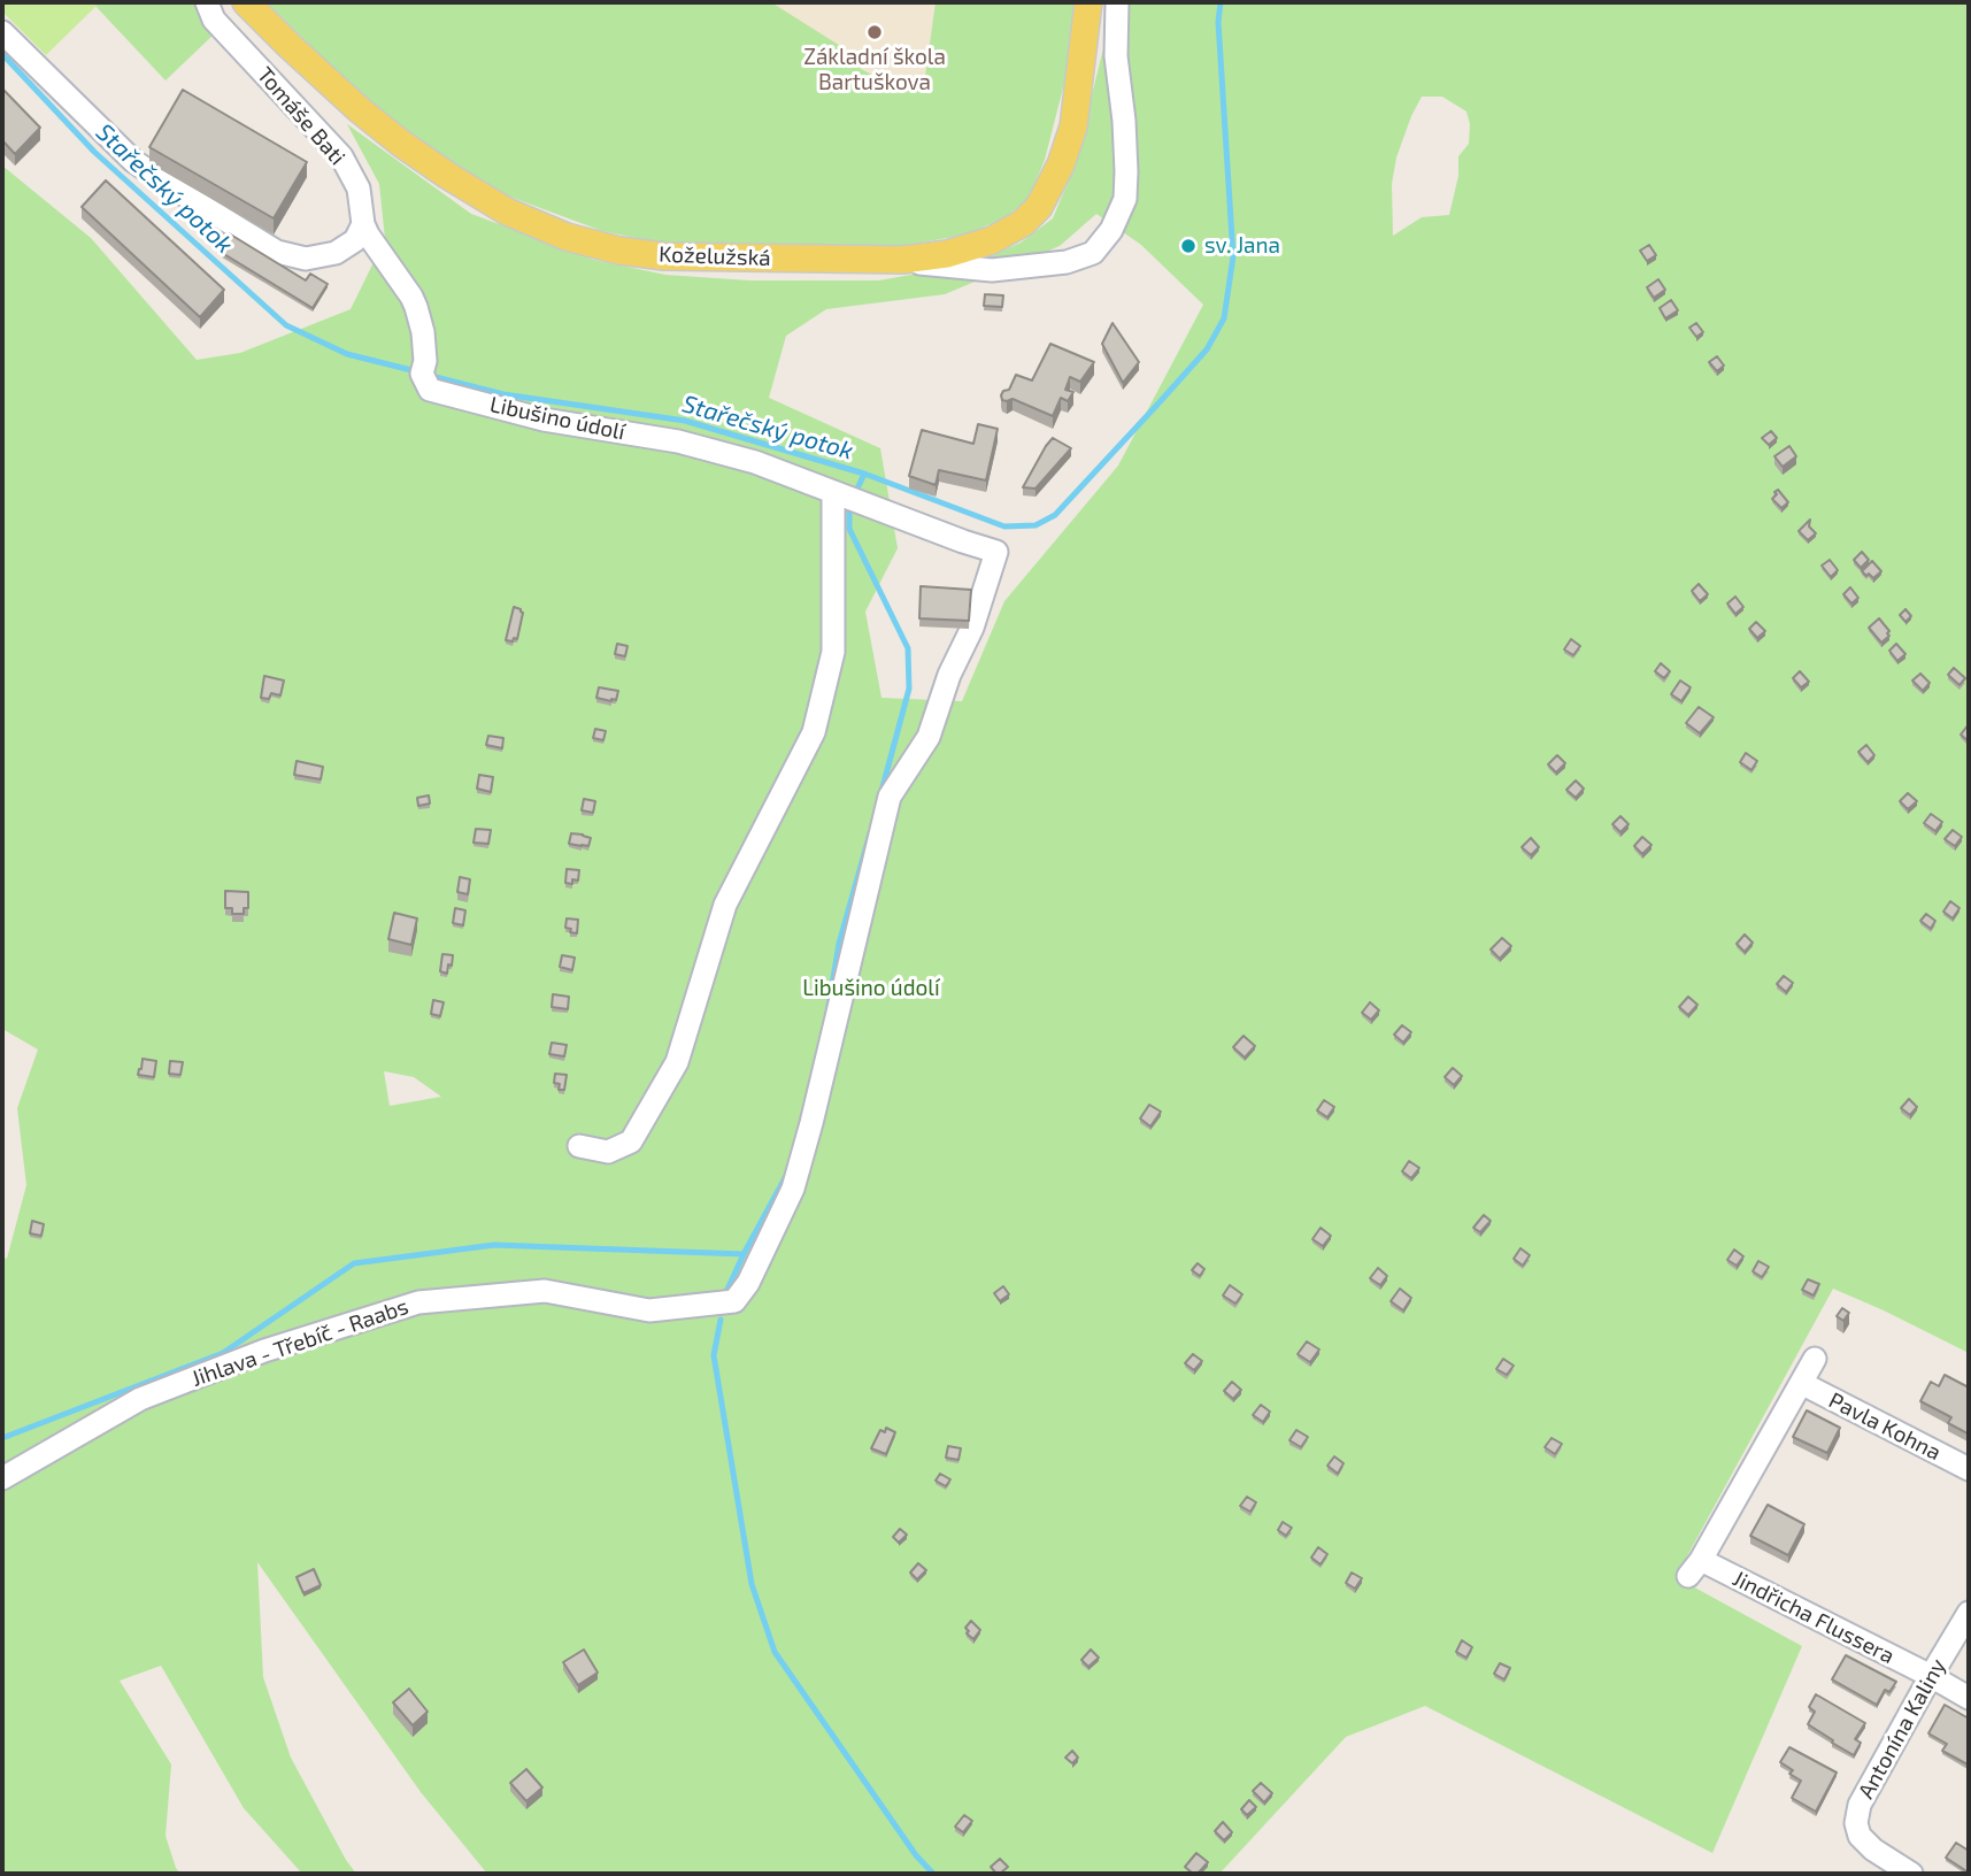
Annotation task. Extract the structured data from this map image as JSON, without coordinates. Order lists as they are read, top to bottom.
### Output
{
  "streets": {
    "main road": ["Koželužská"],
    "street": [
      "Tomáše Bati",
      "Libušino údolí",
      "Jihlava - Třebíč - Raabs",
      "Pavla Kohna",
      "Jindřicha Flussera",
      "Antonína Kaliny"
    ]
  },
  "crossings": [
    ["Tomáše Bati", "Libušino údolí"],
    ["Libušino údolí", "Jihlava - Třebíč - Raabs"],
    ["Pavla Kohna", "Jindřicha Flussera"],
    ["Jindřicha Flussera", "Antonína Kaliny"]
  ],
  "water": ["Stařečský potok"],
  "parks": ["Libušino údolí"],
  "places": ["Základní škola Bartuškova", "sv. Jana"]
}
